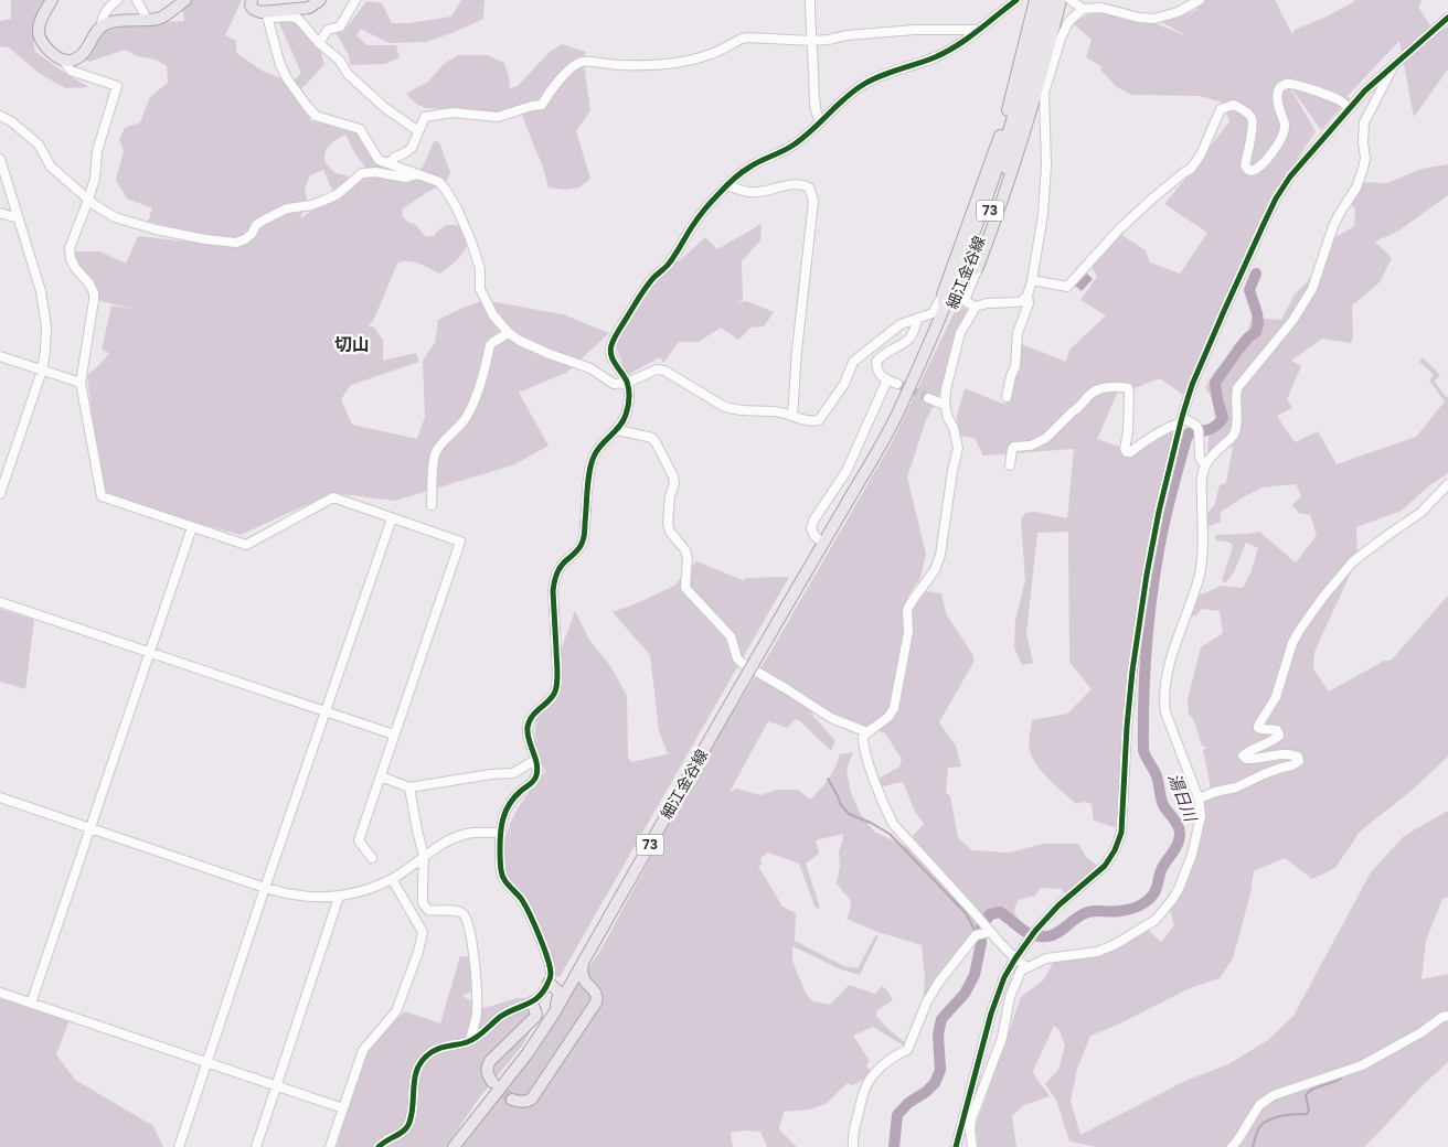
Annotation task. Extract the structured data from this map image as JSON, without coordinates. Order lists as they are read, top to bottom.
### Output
{
  "streets": {
    "main road": ["73", "細江金谷線"]
  },
  "crossings": [
    ["73", "細江金谷線"]
  ],
  "districts": ["切山"],
  "water": ["湯日川"]
}
